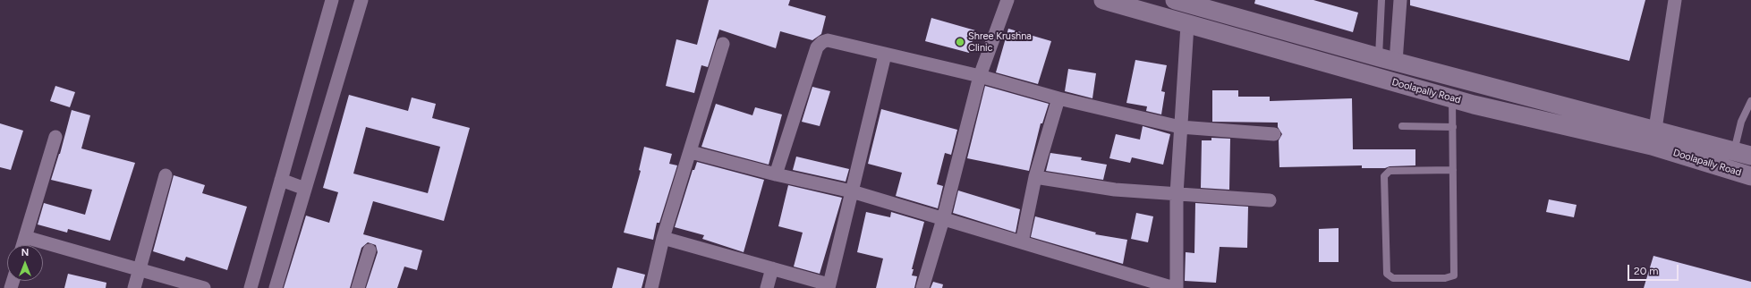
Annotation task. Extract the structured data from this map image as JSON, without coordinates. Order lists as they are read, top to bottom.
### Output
{
  "streets": {
    "main road": ["Doolapally Road"]
  },
  "places": ["Shree Krushna Clinic"],
  "scale_bar": "20 m",
  "north": "top"
}
